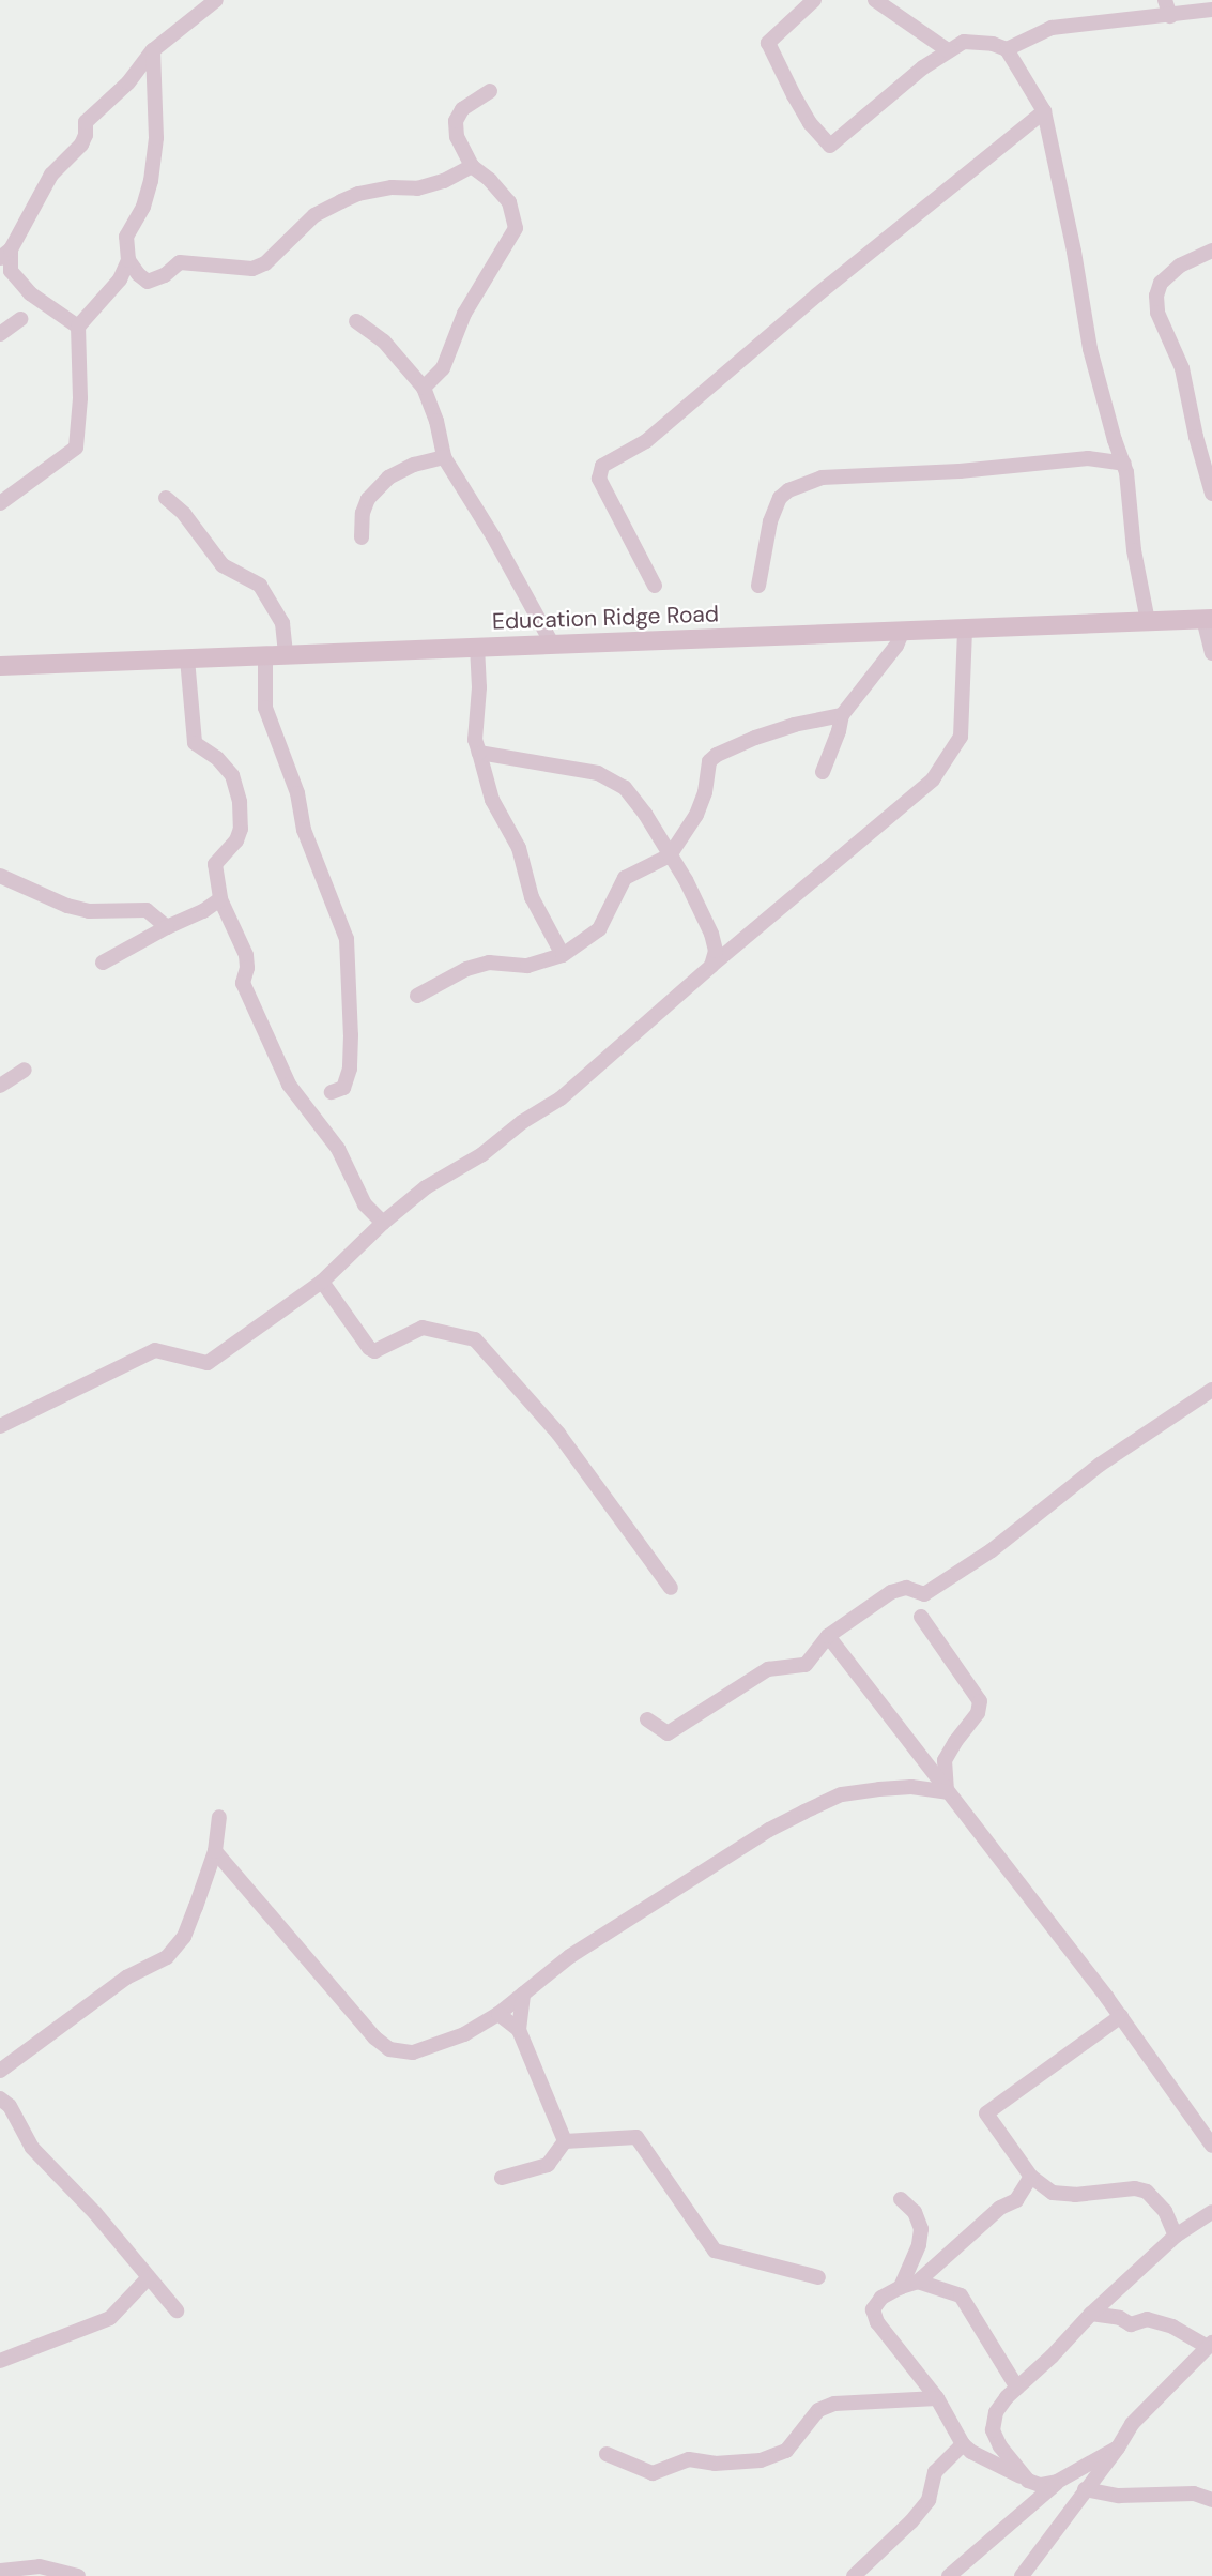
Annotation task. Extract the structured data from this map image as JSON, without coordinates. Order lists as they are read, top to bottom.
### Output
{
  "streets": {
    "main road": ["Education Ridge Road"]
  }
}
